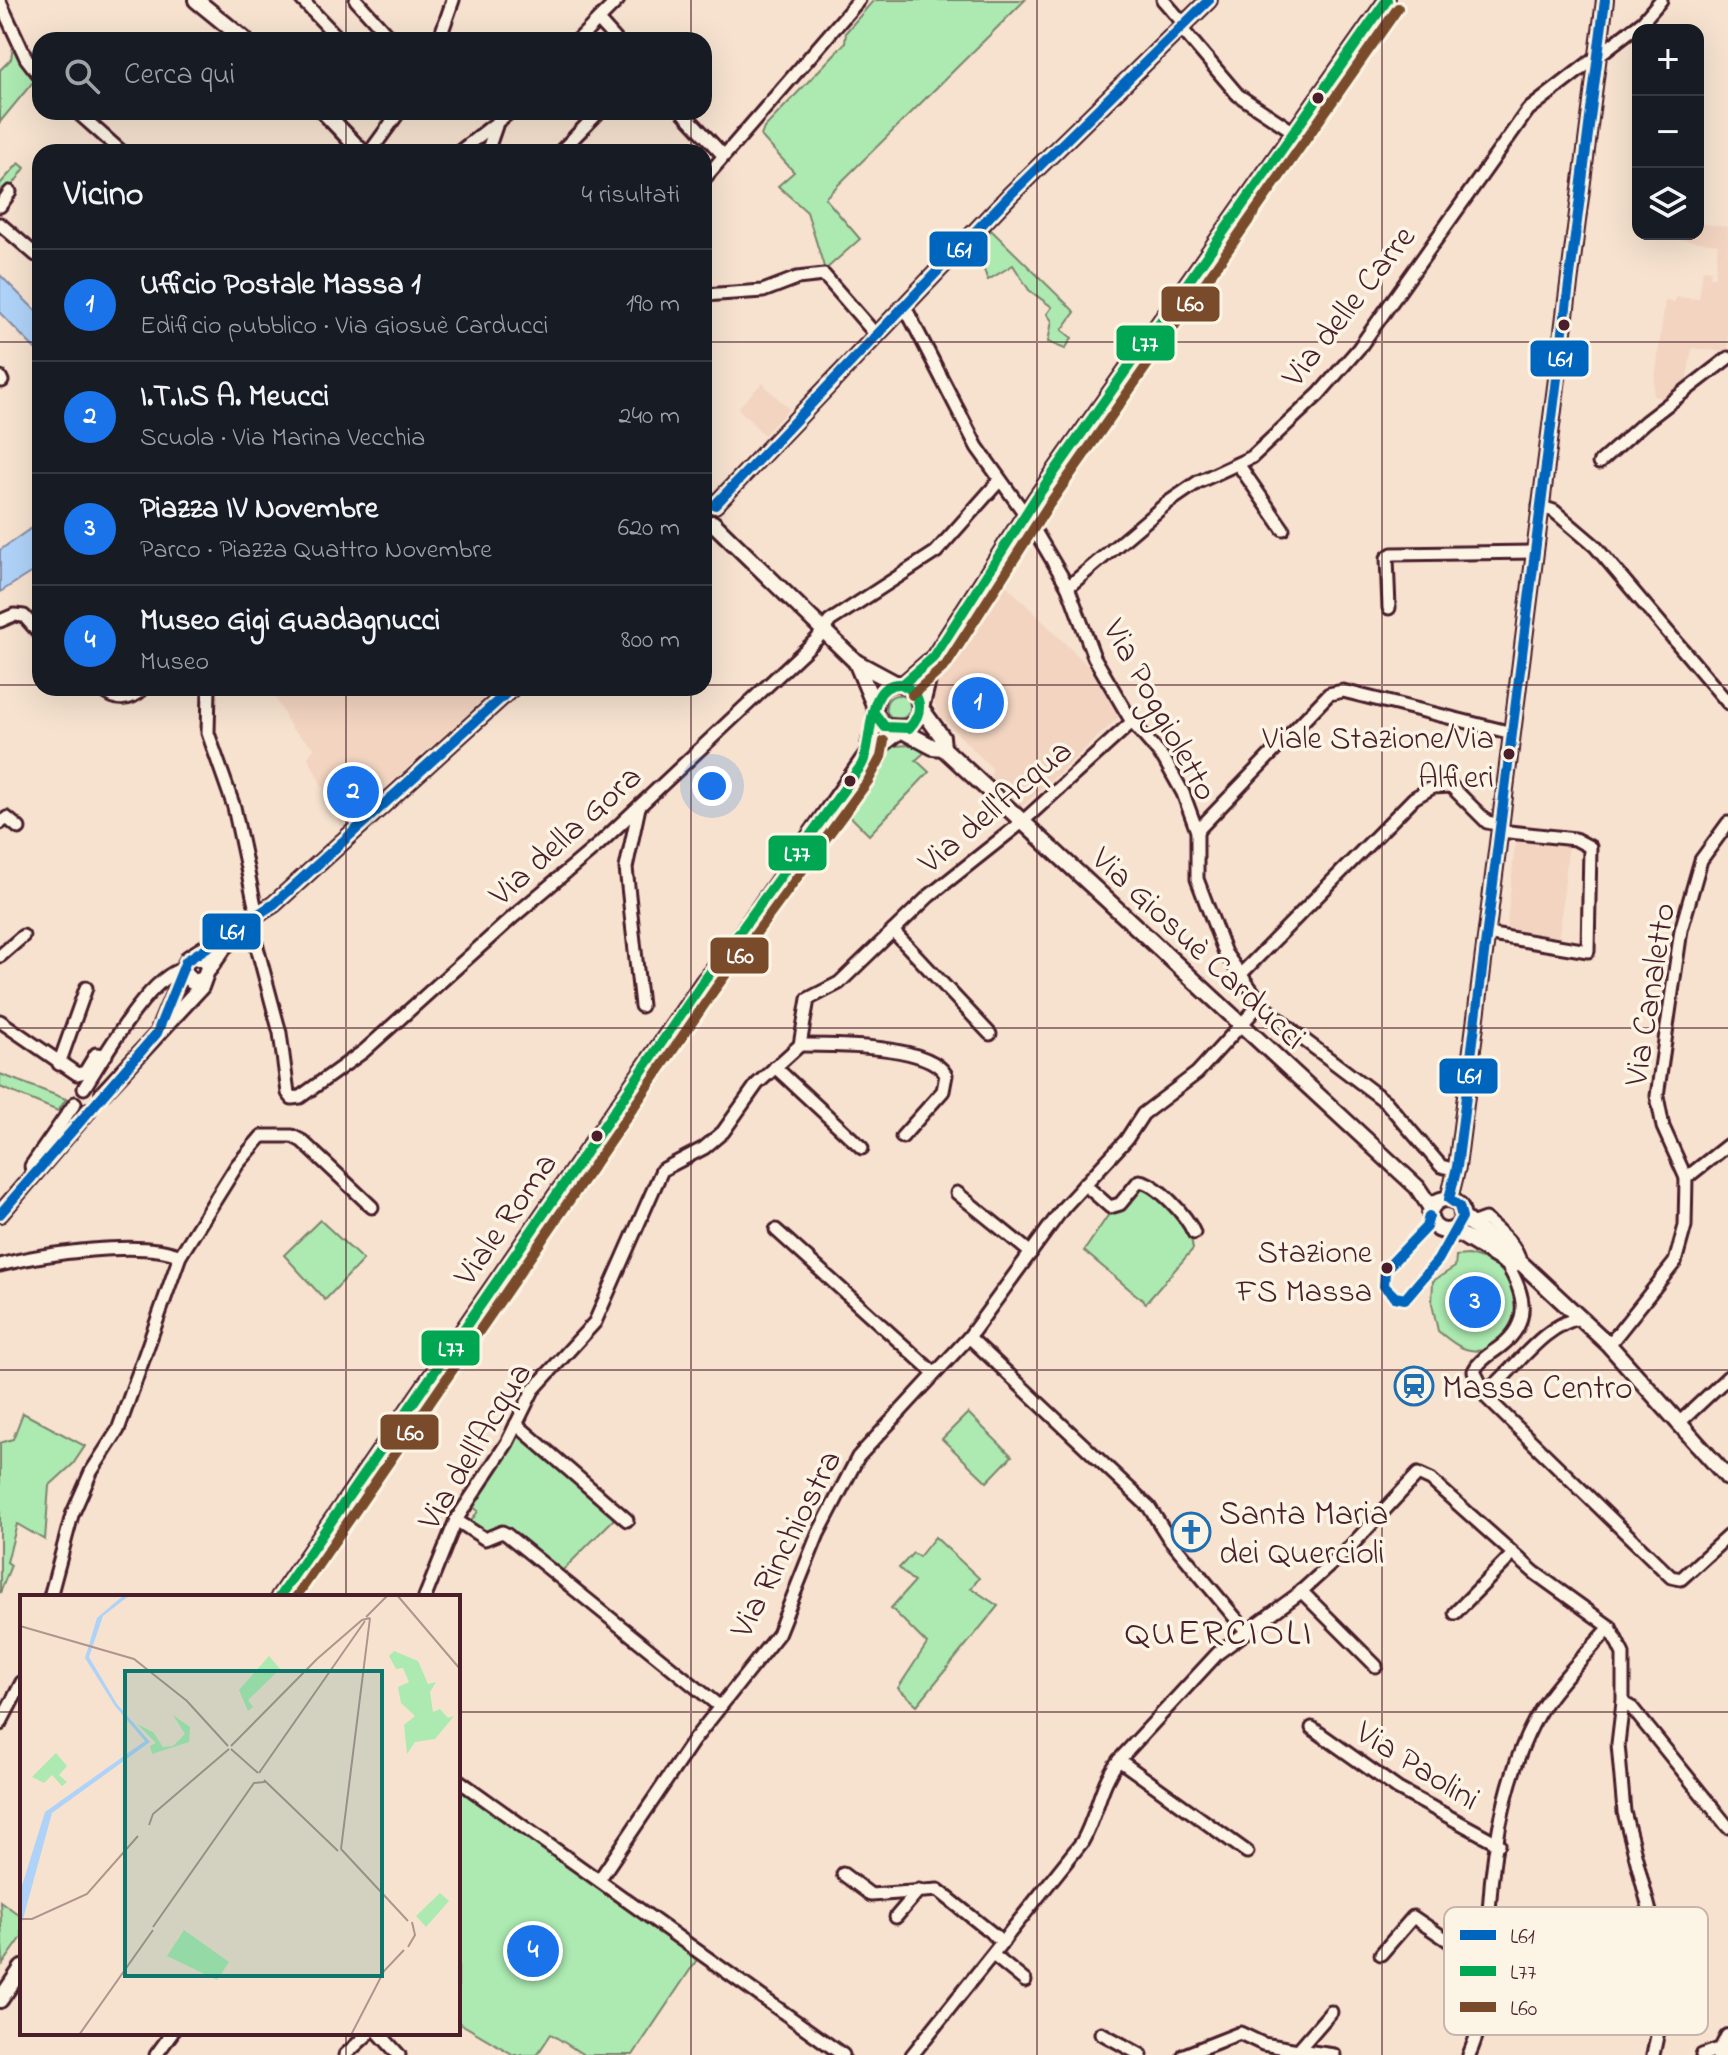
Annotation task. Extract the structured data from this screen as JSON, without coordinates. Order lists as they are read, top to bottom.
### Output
{
  "streets": {
    "main road": ["Via Giosuè Carducci", "Viale Roma"],
    "street": [
      "Via delle Carre",
      "Via Poggioletto",
      "Via dell'Acqua",
      "Via della Gora",
      "Via Canaletto",
      "Via Rinchiostra",
      "Via Paolini"
    ]
  },
  "crossings": [
    ["Via delle Carre", "Via Poggioletto"],
    ["Via Poggioletto", "Via dell'Acqua"],
    ["Via Poggioletto", "Via della Gora"],
    ["Via Poggioletto", "Via Rinchiostra"],
    ["Via dell'Acqua", "Via Giosuè Carducci"],
    ["Via Giosuè Carducci", "Viale Roma"],
    ["Via Giosuè Carducci", "Via Rinchiostra"]
  ],
  "districts": ["QUERCIOLI"],
  "places": {
    "other": ["Viale Stazione/Via Alfieri", "Stazione FS Massa"],
    "station": ["Massa Centro"],
    "church": ["Santa Maria dei Quercioli"]
  },
  "lines": ["transit line L61", "transit line L77", "transit line L60"],
  "legend": ["L61", "L77", "L60"],
  "page": {
    "map_buttons": ["+", "−"],
    "search": "Cerca qui",
    "heading": ["Vicino", "4 risultati"],
    "list": [
      {
        "mark": "1",
        "name": "Ufficio Postale Massa 1",
        "note": "Edificio pubblico · Via Giosuè Carducci",
        "value": "190 m"
      },
      {
        "mark": "2",
        "name": "I.T.I.S A. Meucci",
        "note": "Scuola · Via Marina Vecchia",
        "value": "240 m"
      },
      {
        "mark": "3",
        "name": "Piazza IV Novembre",
        "note": "Parco · Piazza Quattro Novembre",
        "value": "620 m"
      },
      {
        "mark": "4",
        "name": "Museo Gigi Guadagnucci",
        "note": "Museo",
        "value": "800 m"
      }
    ],
    "pins": [
      "1",
      "2",
      "3",
      "4"
    ]
  }
}
